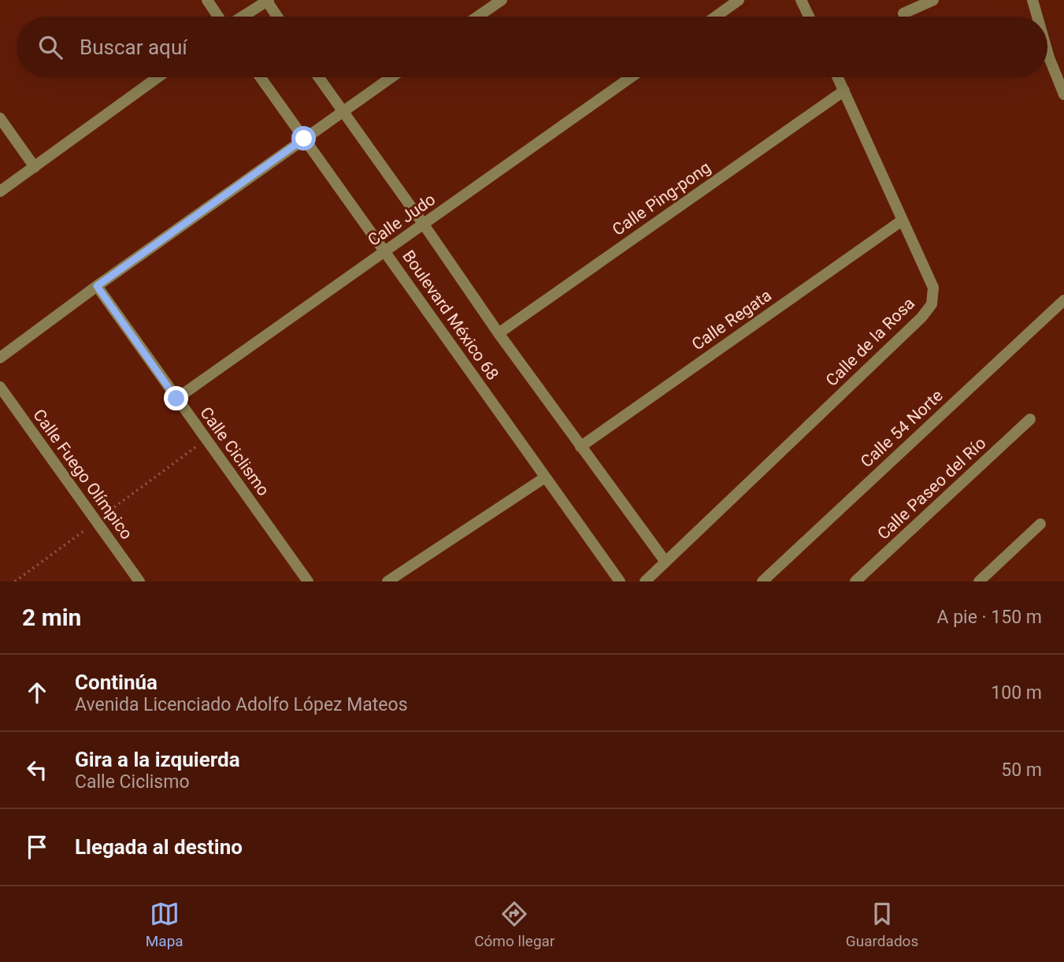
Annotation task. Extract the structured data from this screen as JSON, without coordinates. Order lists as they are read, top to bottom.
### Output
{
  "streets": {
    "street": [
      "Calle Ping-pong",
      "Calle Judo",
      "Boulevard México 68",
      "Calle Regata",
      "Calle de la Rosa",
      "Calle 54 Norte",
      "Calle Ciclismo",
      "Calle Fuego Olímpico",
      "Calle Paseo del Río"
    ]
  },
  "crossings": [
    ["Calle Ping-pong", "Boulevard México 68"],
    ["Calle Ping-pong", "Calle de la Rosa"],
    ["Calle Judo", "Boulevard México 68"],
    ["Calle Judo", "Calle Ciclismo"],
    ["Boulevard México 68", "Calle Regata"],
    ["Boulevard México 68", "Calle de la Rosa"],
    ["Calle Regata", "Calle de la Rosa"]
  ],
  "page": {
    "search": "Buscar aquí",
    "heading": ["2 min", "A pie · 150 m"],
    "list": [
      ["Continúa", "Avenida Licenciado Adolfo López Mateos", "100 m"],
      ["Gira a la izquierda", "Calle Ciclismo", "50 m"],
      "Llegada al destino"
    ],
    "nav": ["Mapa", "Cómo llegar", "Guardados"]
  }
}
